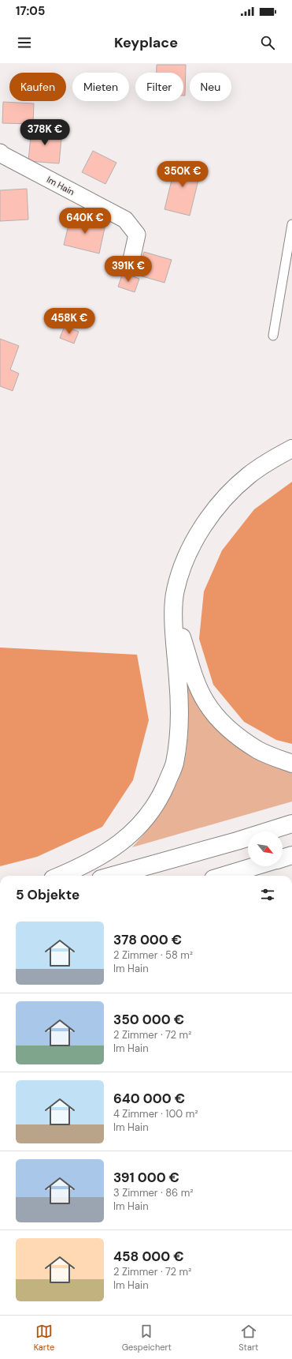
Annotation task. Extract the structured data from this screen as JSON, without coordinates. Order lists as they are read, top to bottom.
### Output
{
  "streets": {
    "street": ["Im Hain"]
  },
  "north": "bottom right",
  "page": {
    "status": "17:05",
    "header": "Keyplace",
    "chip": [
      "Kaufen",
      "Mieten",
      "Filter",
      "Neu"
    ],
    "price": [
      "378K €",
      "350K €",
      "640K €",
      "391K €",
      "458K €"
    ],
    "heading": "5 Objekte",
    "list": [
      {
        "name": "378 000 €",
        "note": "2 Zimmer · 58 m² · Im Hain"
      },
      {
        "name": "350 000 €",
        "note": "2 Zimmer · 72 m² · Im Hain"
      },
      {
        "name": "640 000 €",
        "note": "4 Zimmer · 100 m² · Im Hain"
      },
      {
        "name": "391 000 €",
        "note": "3 Zimmer · 86 m² · Im Hain"
      },
      {
        "name": "458 000 €",
        "note": "2 Zimmer · 72 m² · Im Hain"
      }
    ],
    "tabs": ["Karte", "Gespeichert", "Start"]
  }
}
